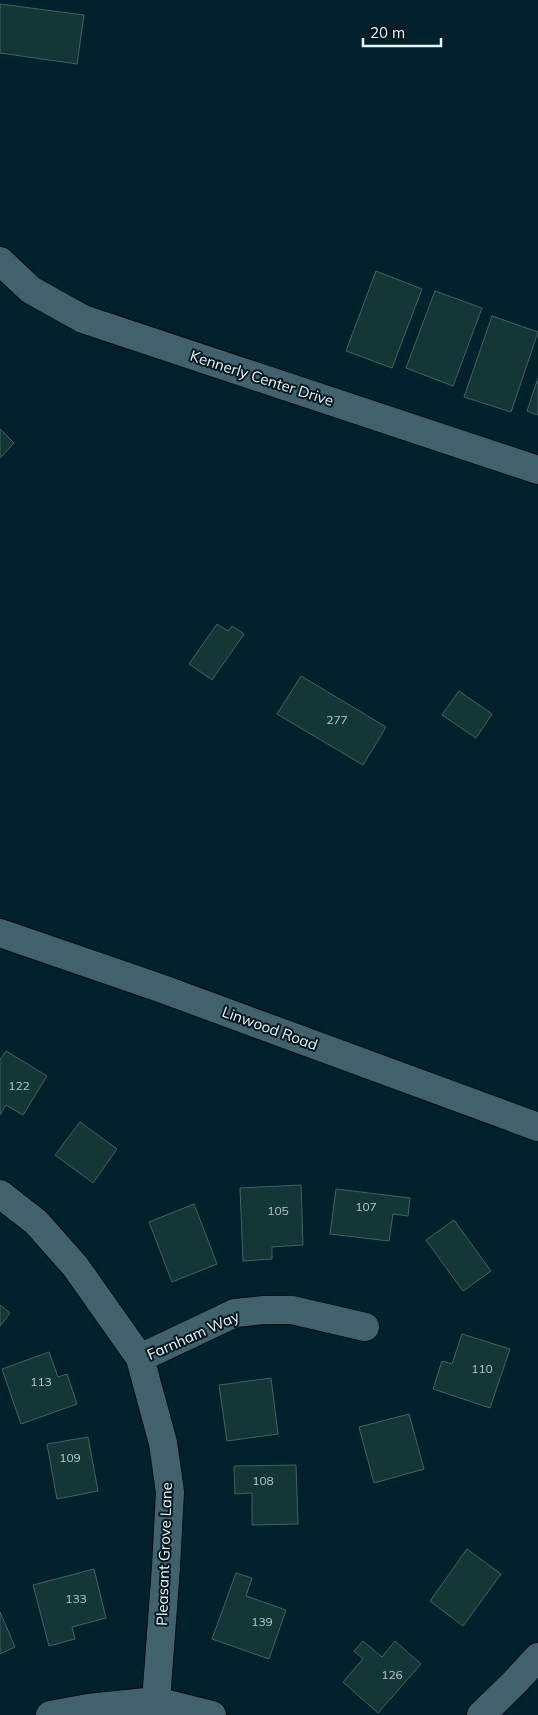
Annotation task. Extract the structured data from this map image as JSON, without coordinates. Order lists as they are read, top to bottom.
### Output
{
  "streets": {
    "street": [
      "Kennerly Center Drive",
      "Linwood Road",
      "Farnham Way",
      "Pleasant Grove Lane"
    ]
  },
  "crossings": [
    ["Farnham Way", "Pleasant Grove Lane"]
  ],
  "house_numbers": [
    "277",
    "122",
    "107",
    "105",
    "110",
    "113",
    "109",
    "108",
    "133",
    "139",
    "126"
  ],
  "scale_bar": "20 m"
}
